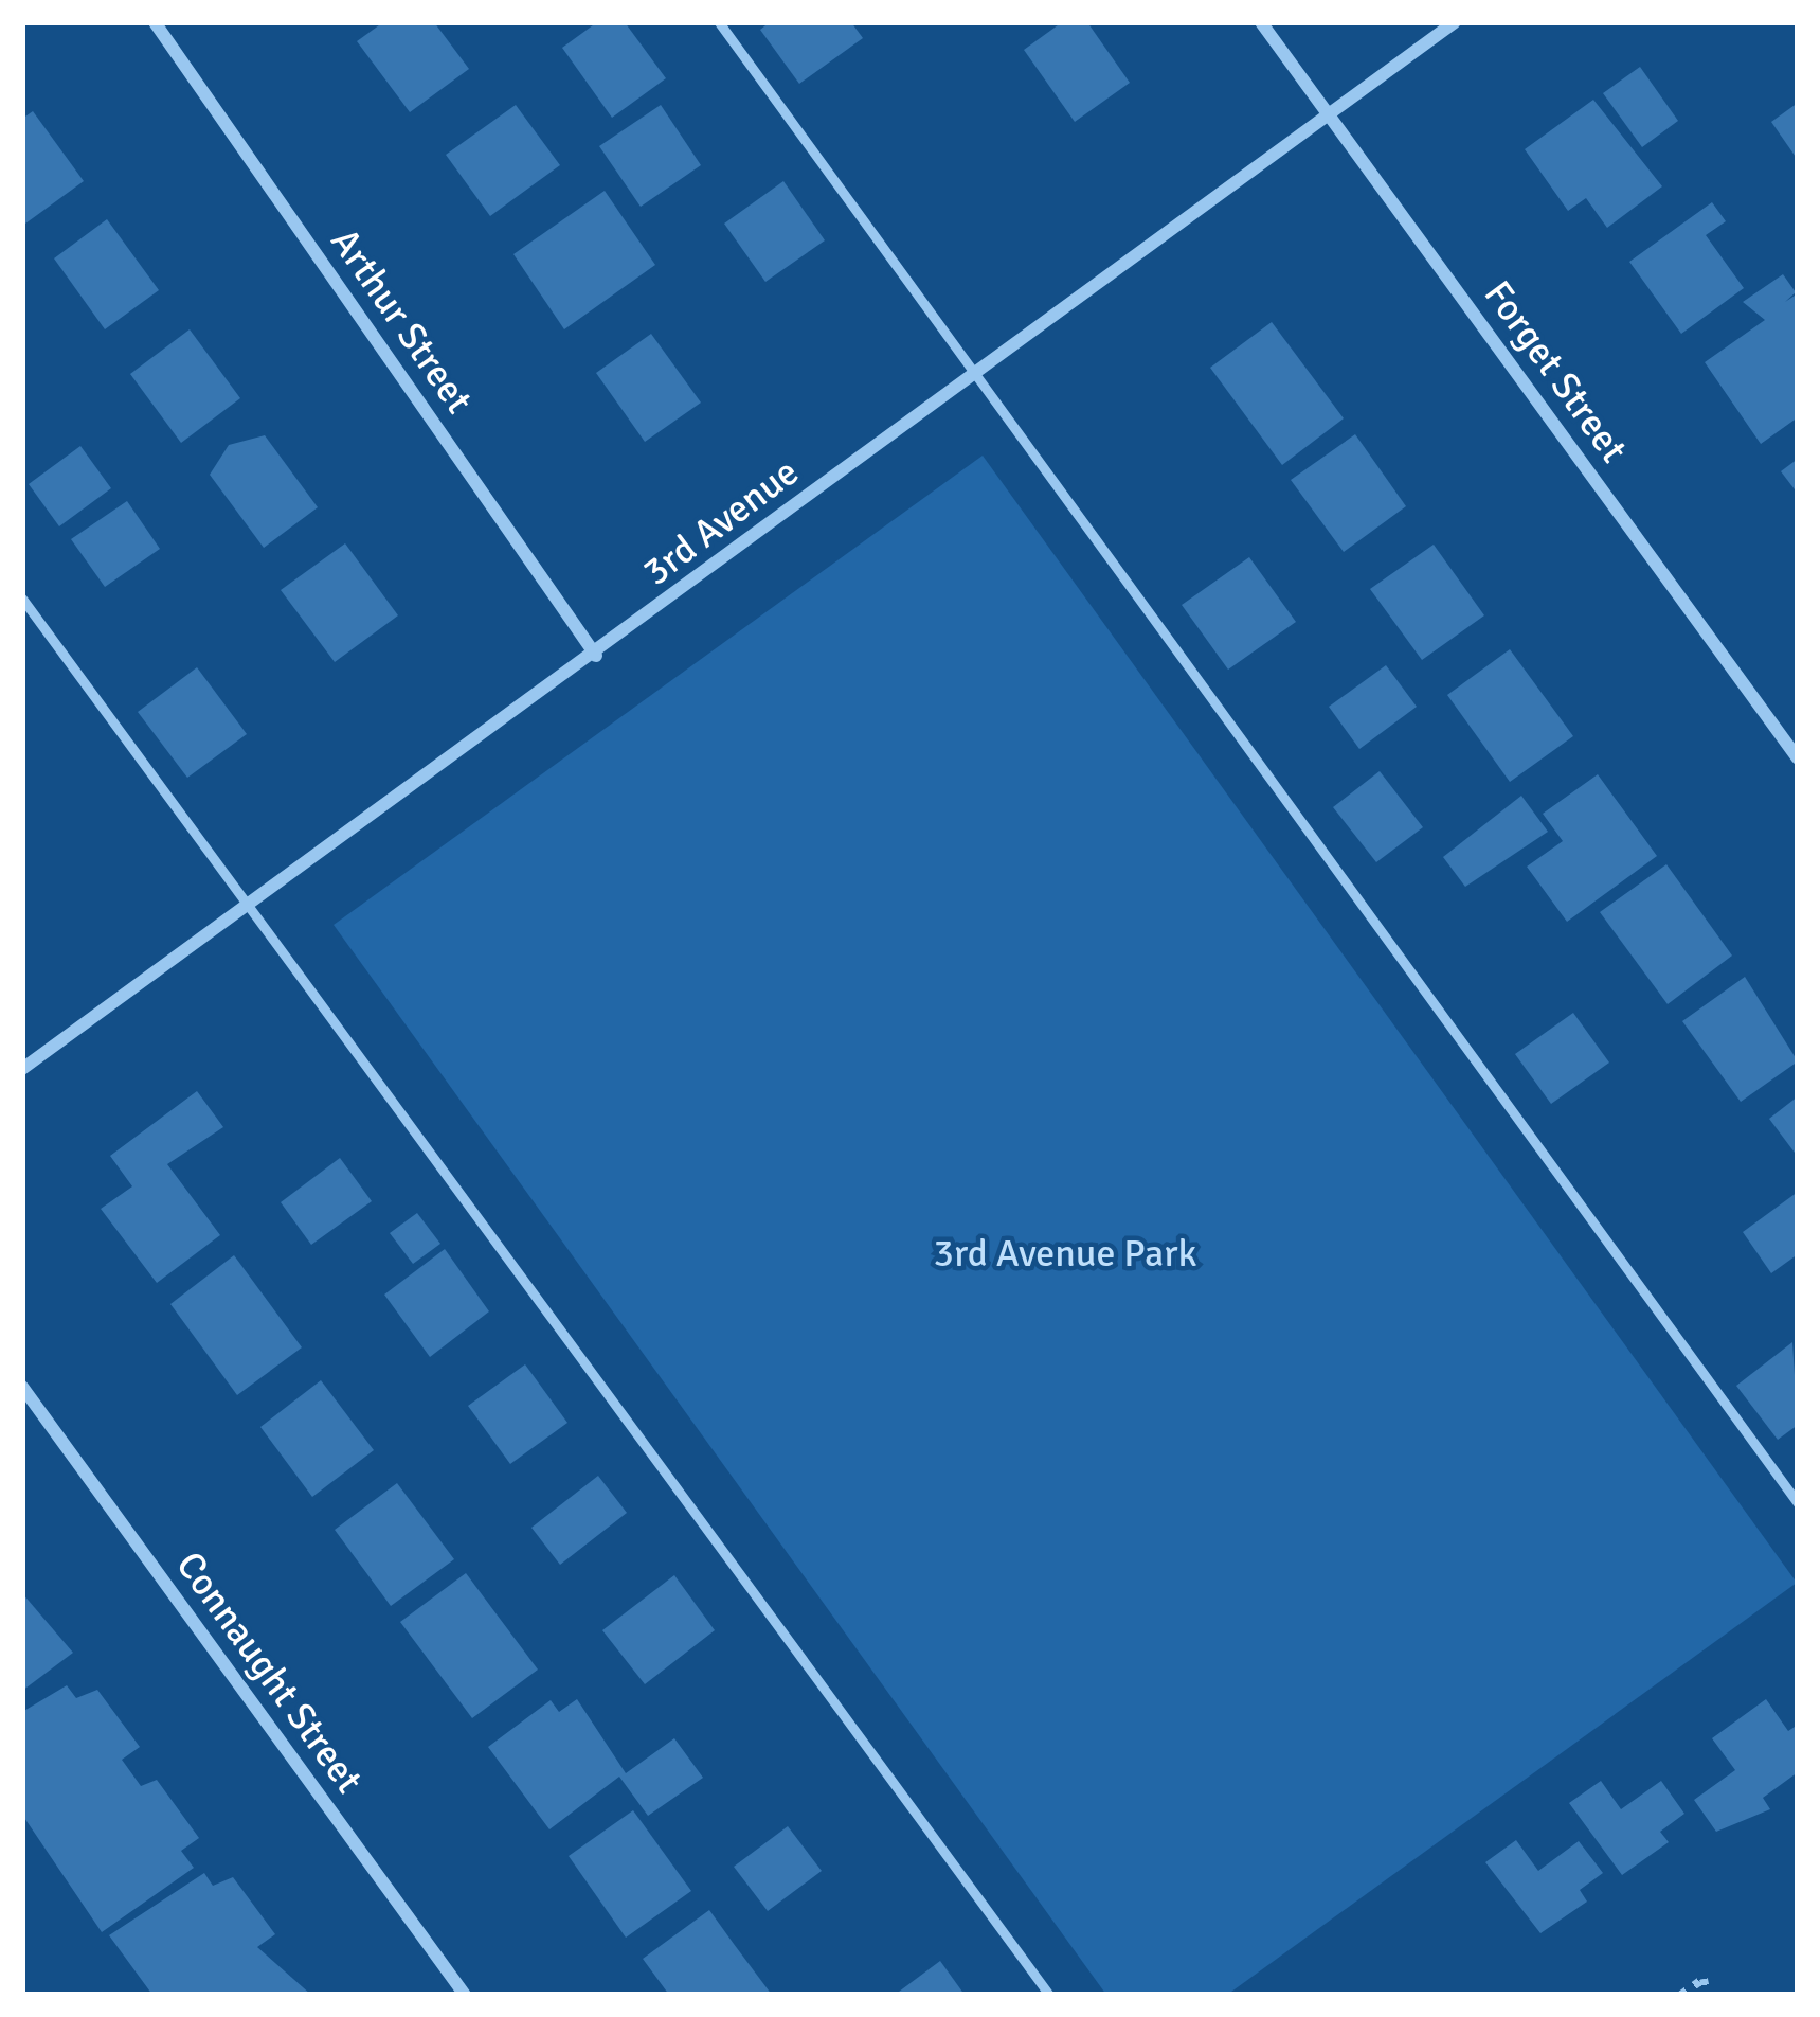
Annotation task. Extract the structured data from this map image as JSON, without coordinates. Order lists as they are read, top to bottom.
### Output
{
  "streets": {
    "street": [
      "Arthur Street",
      "Forget Street",
      "3rd Avenue",
      "Connaught Street"
    ]
  },
  "crossings": [
    ["Arthur Street", "3rd Avenue"],
    ["Forget Street", "3rd Avenue"]
  ],
  "parks": ["3rd Avenue Park"]
}
